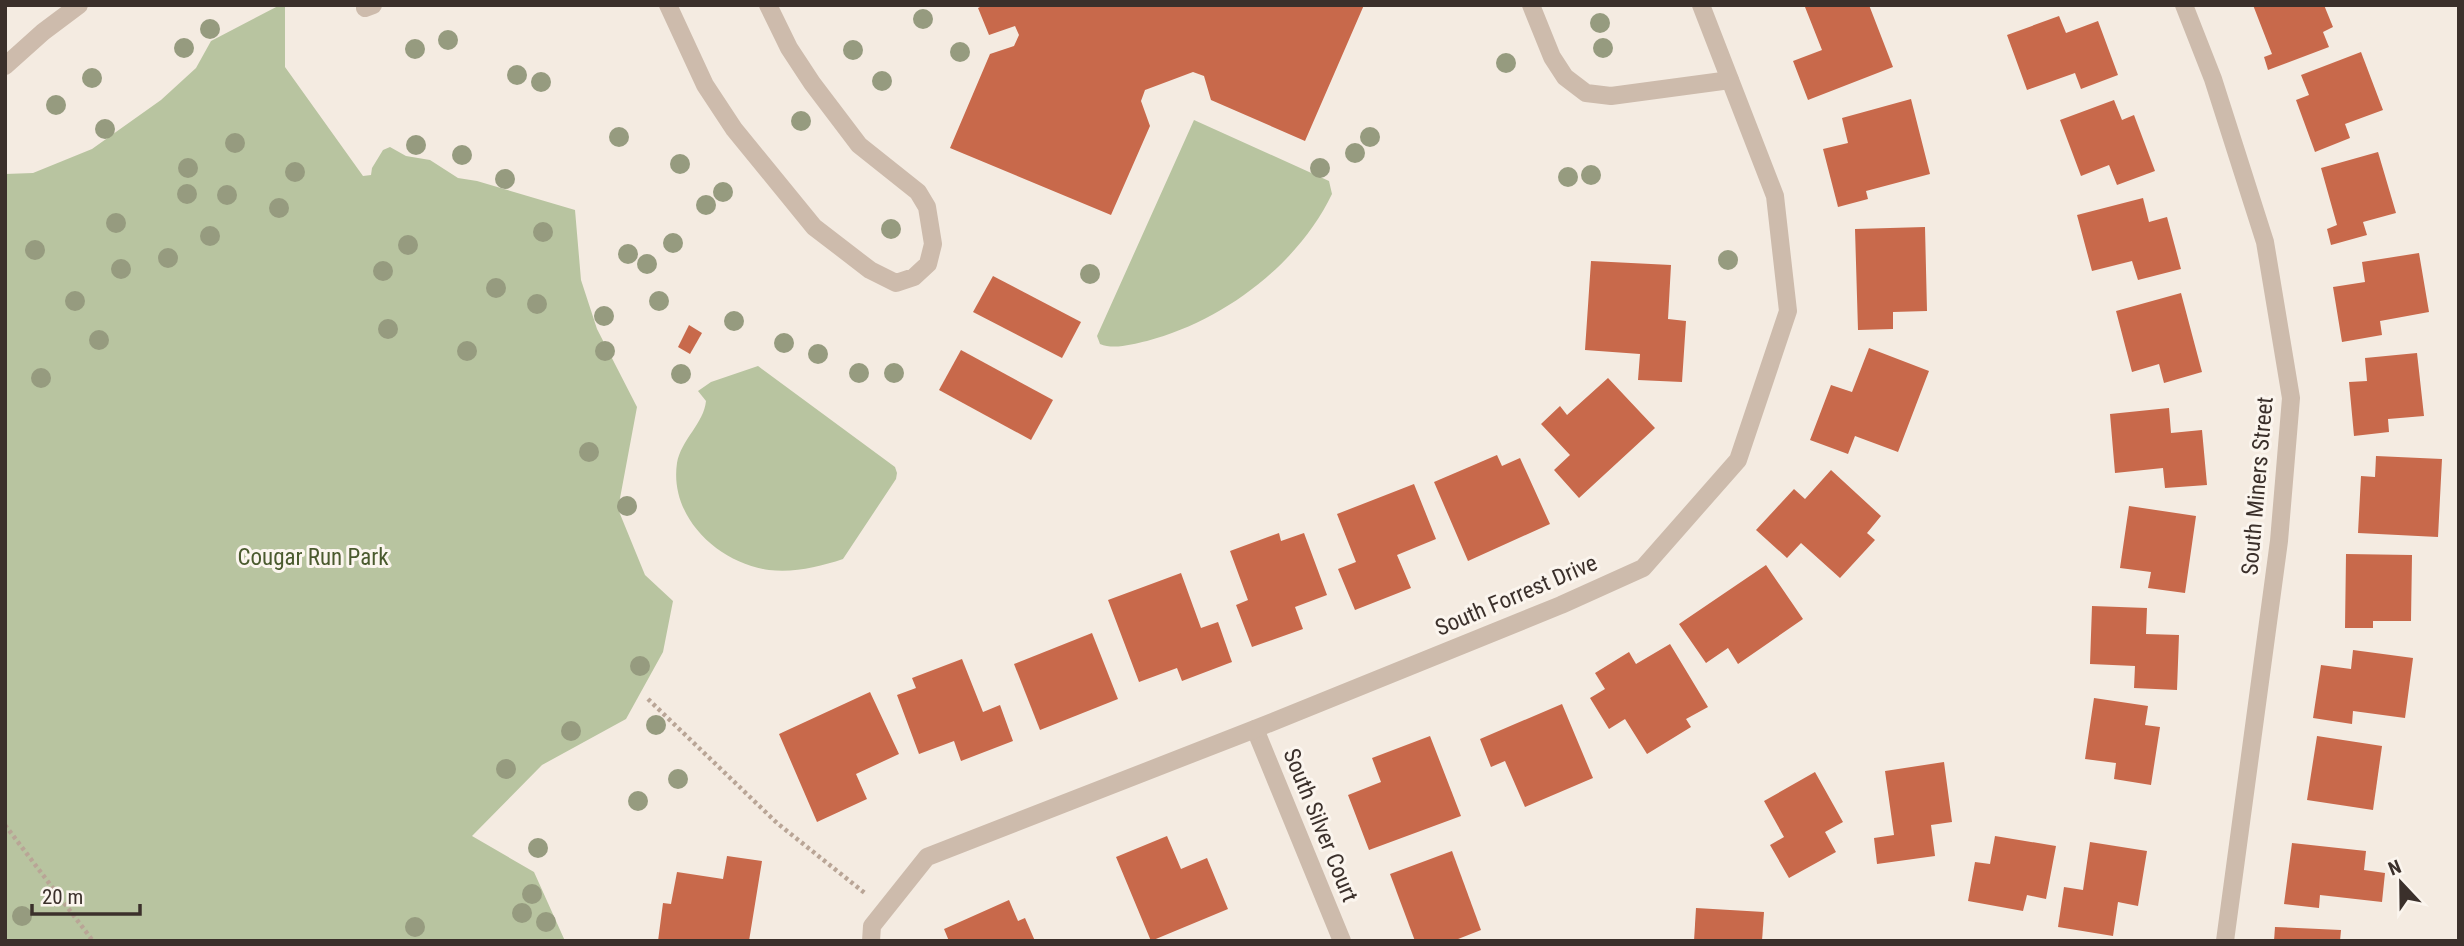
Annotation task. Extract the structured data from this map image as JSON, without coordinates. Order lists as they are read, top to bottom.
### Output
{
  "streets": {
    "street": ["South Miners Street", "South Forrest Drive", "South Silver Court"]
  },
  "crossings": [
    ["South Forrest Drive", "South Silver Court"]
  ],
  "parks": ["Cougar Run Park"],
  "scale_bar": "20 m",
  "north": "top"
}
